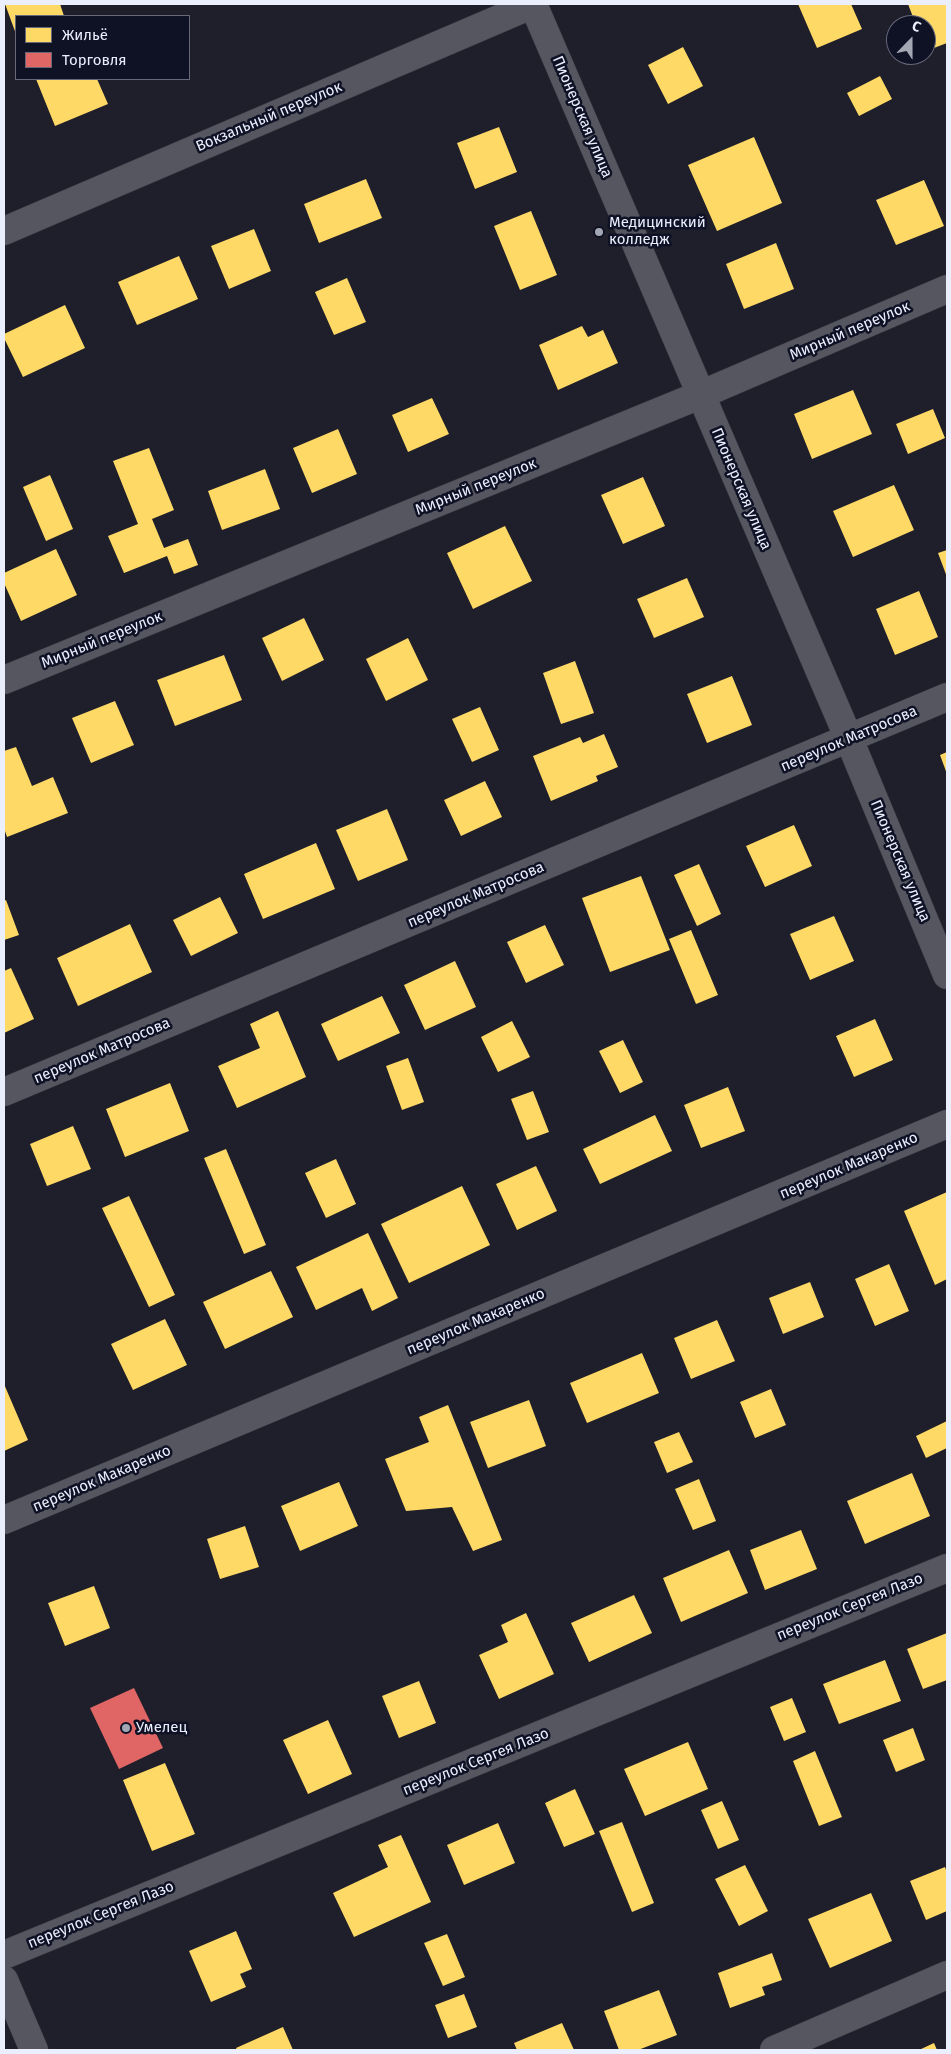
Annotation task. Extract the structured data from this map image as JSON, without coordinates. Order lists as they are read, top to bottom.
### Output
{
  "streets": {
    "street": [
      "Вокзальный переулок",
      "Пионерская улица",
      "Мирный переулок",
      "переулок Матросова",
      "переулок Макаренко",
      "переулок Сергея Лазо"
    ]
  },
  "crossings": [
    ["Вокзальный переулок", "Пионерская улица"],
    ["Пионерская улица", "Мирный переулок"],
    ["Пионерская улица", "переулок Матросова"]
  ],
  "places": ["Медицинский колледж", "Умелец"],
  "legend": ["Жильё", "Торговля"],
  "north": "top"
}
